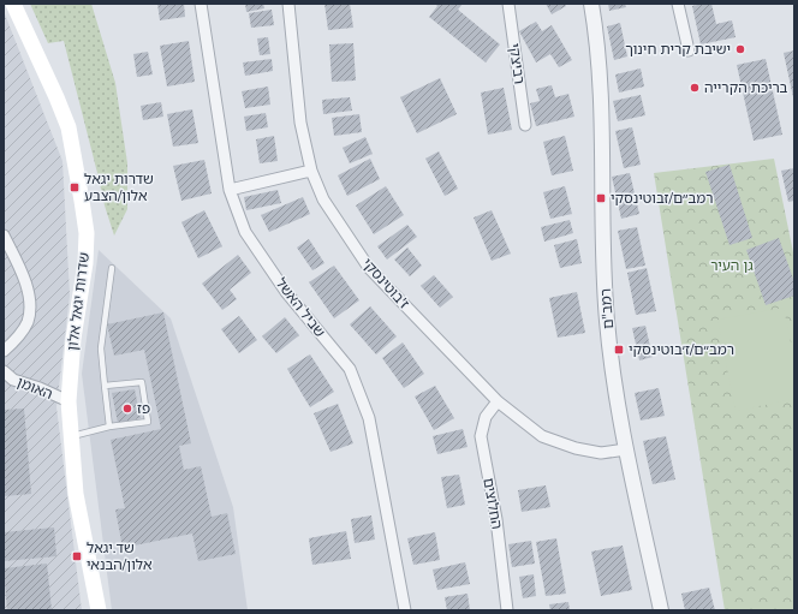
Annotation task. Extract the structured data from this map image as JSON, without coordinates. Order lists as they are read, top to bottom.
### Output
{
  "streets": {
    "main road": ["שדרות יגאל אלון"],
    "street": [
      "רביצקי",
      "ז'בוטינסקי",
      "שביל האשל",
      "רמב\"ם",
      "האומן",
      "החלוצים"
    ]
  },
  "crossings": [
    ["ז'בוטינסקי", "רמב\"ם"],
    ["ז'בוטינסקי", "החלוצים"],
    ["שדרות יגאל אלון", "האומן"]
  ],
  "parks": ["גן העיר"],
  "places": {
    "other": ["ישיבת קרית חינוך", "בריכת הקרייה", "פז"],
    "transit": [
      "שדרות יגאל אלון/הצבע",
      "רמב״ם/זבוטינסקי",
      "רמב״ם/ז׳בוטינסקי",
      "שד.יגאל אלון/הבנאי"
    ]
  }
}
